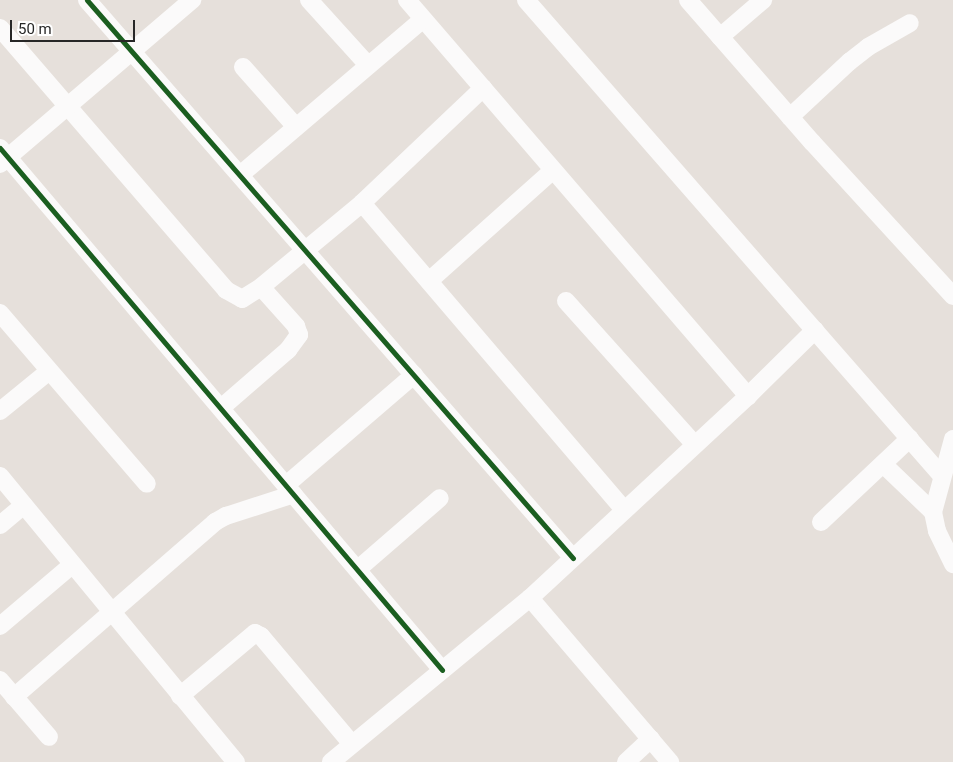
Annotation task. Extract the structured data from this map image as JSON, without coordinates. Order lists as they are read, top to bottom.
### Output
{
  "scale_bar": "50 m"
}
